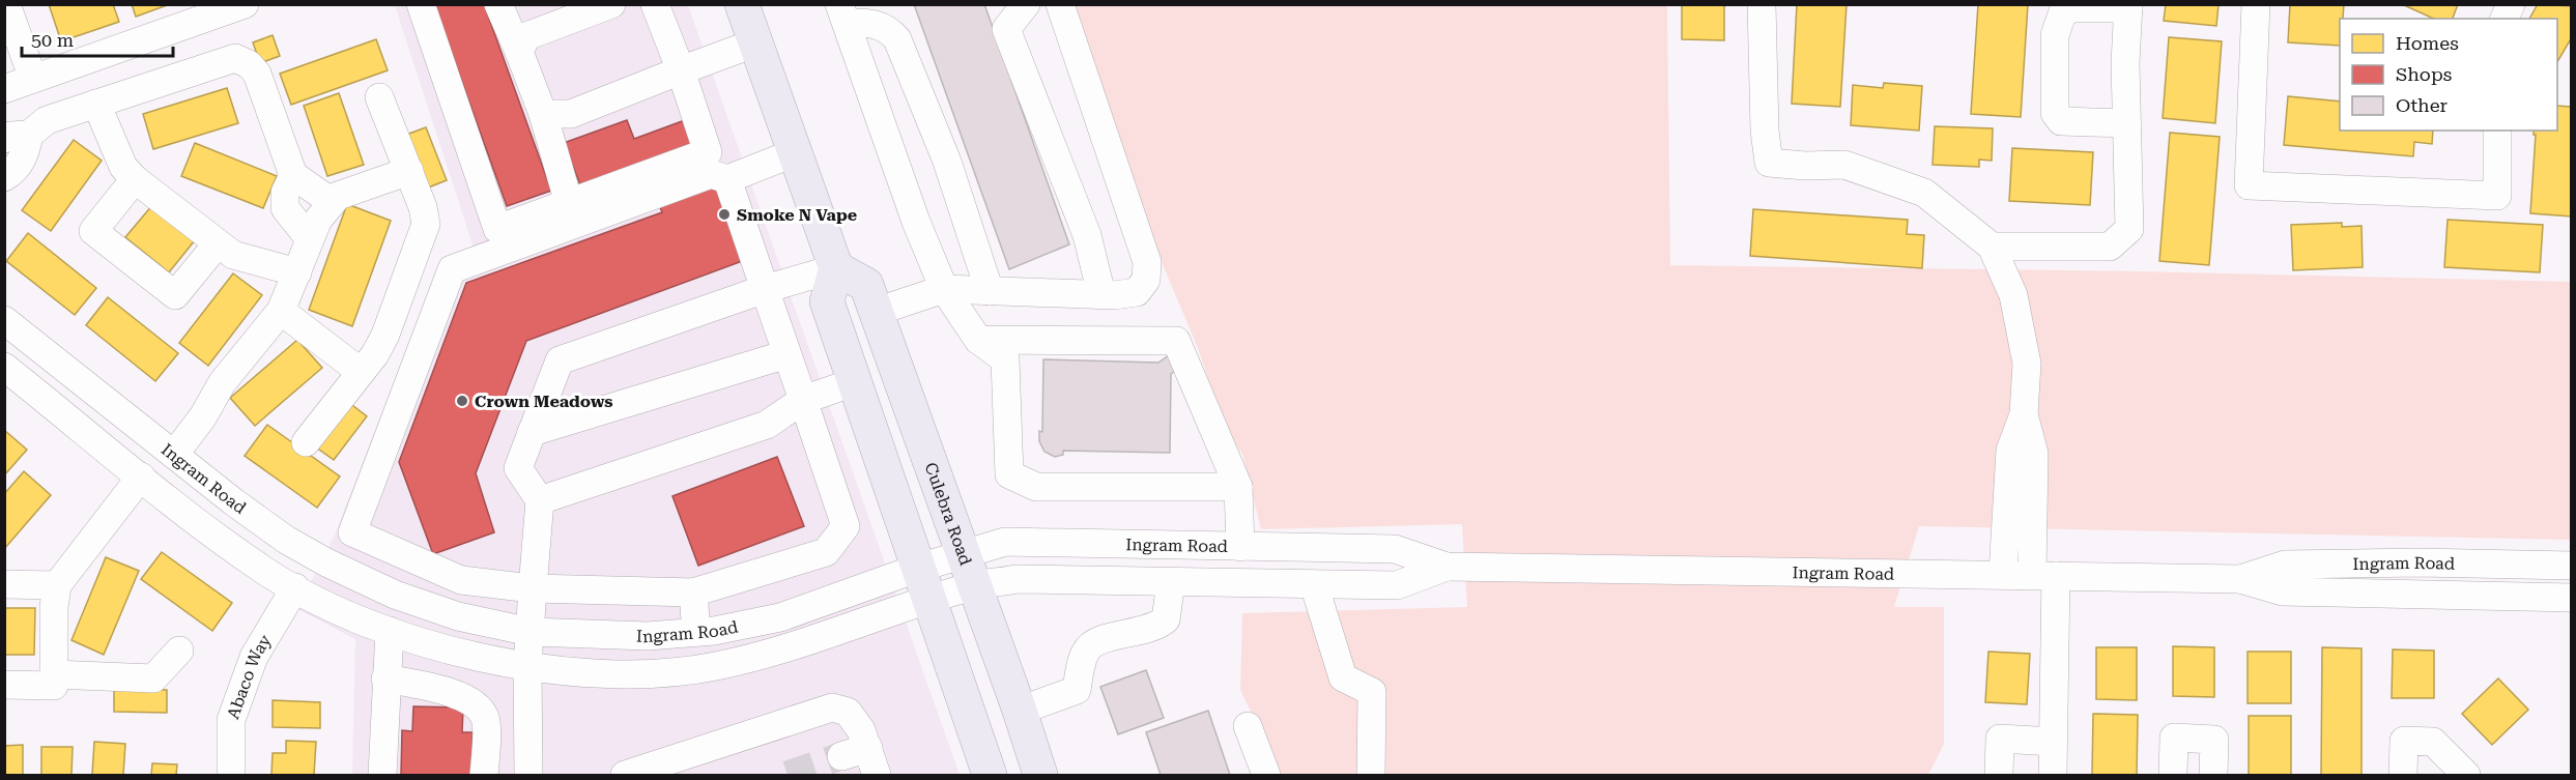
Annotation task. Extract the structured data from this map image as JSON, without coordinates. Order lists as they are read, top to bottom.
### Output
{
  "streets": {
    "main road": ["Culebra Road"],
    "street": ["Ingram Road", "Abaco Way"]
  },
  "crossings": [
    ["Ingram Road", "Culebra Road"],
    ["Ingram Road", "Abaco Way"]
  ],
  "places": ["Smoke N Vape", "Crown Meadows"],
  "legend": ["Homes", "Shops", "Other"],
  "scale_bar": "50 m"
}
